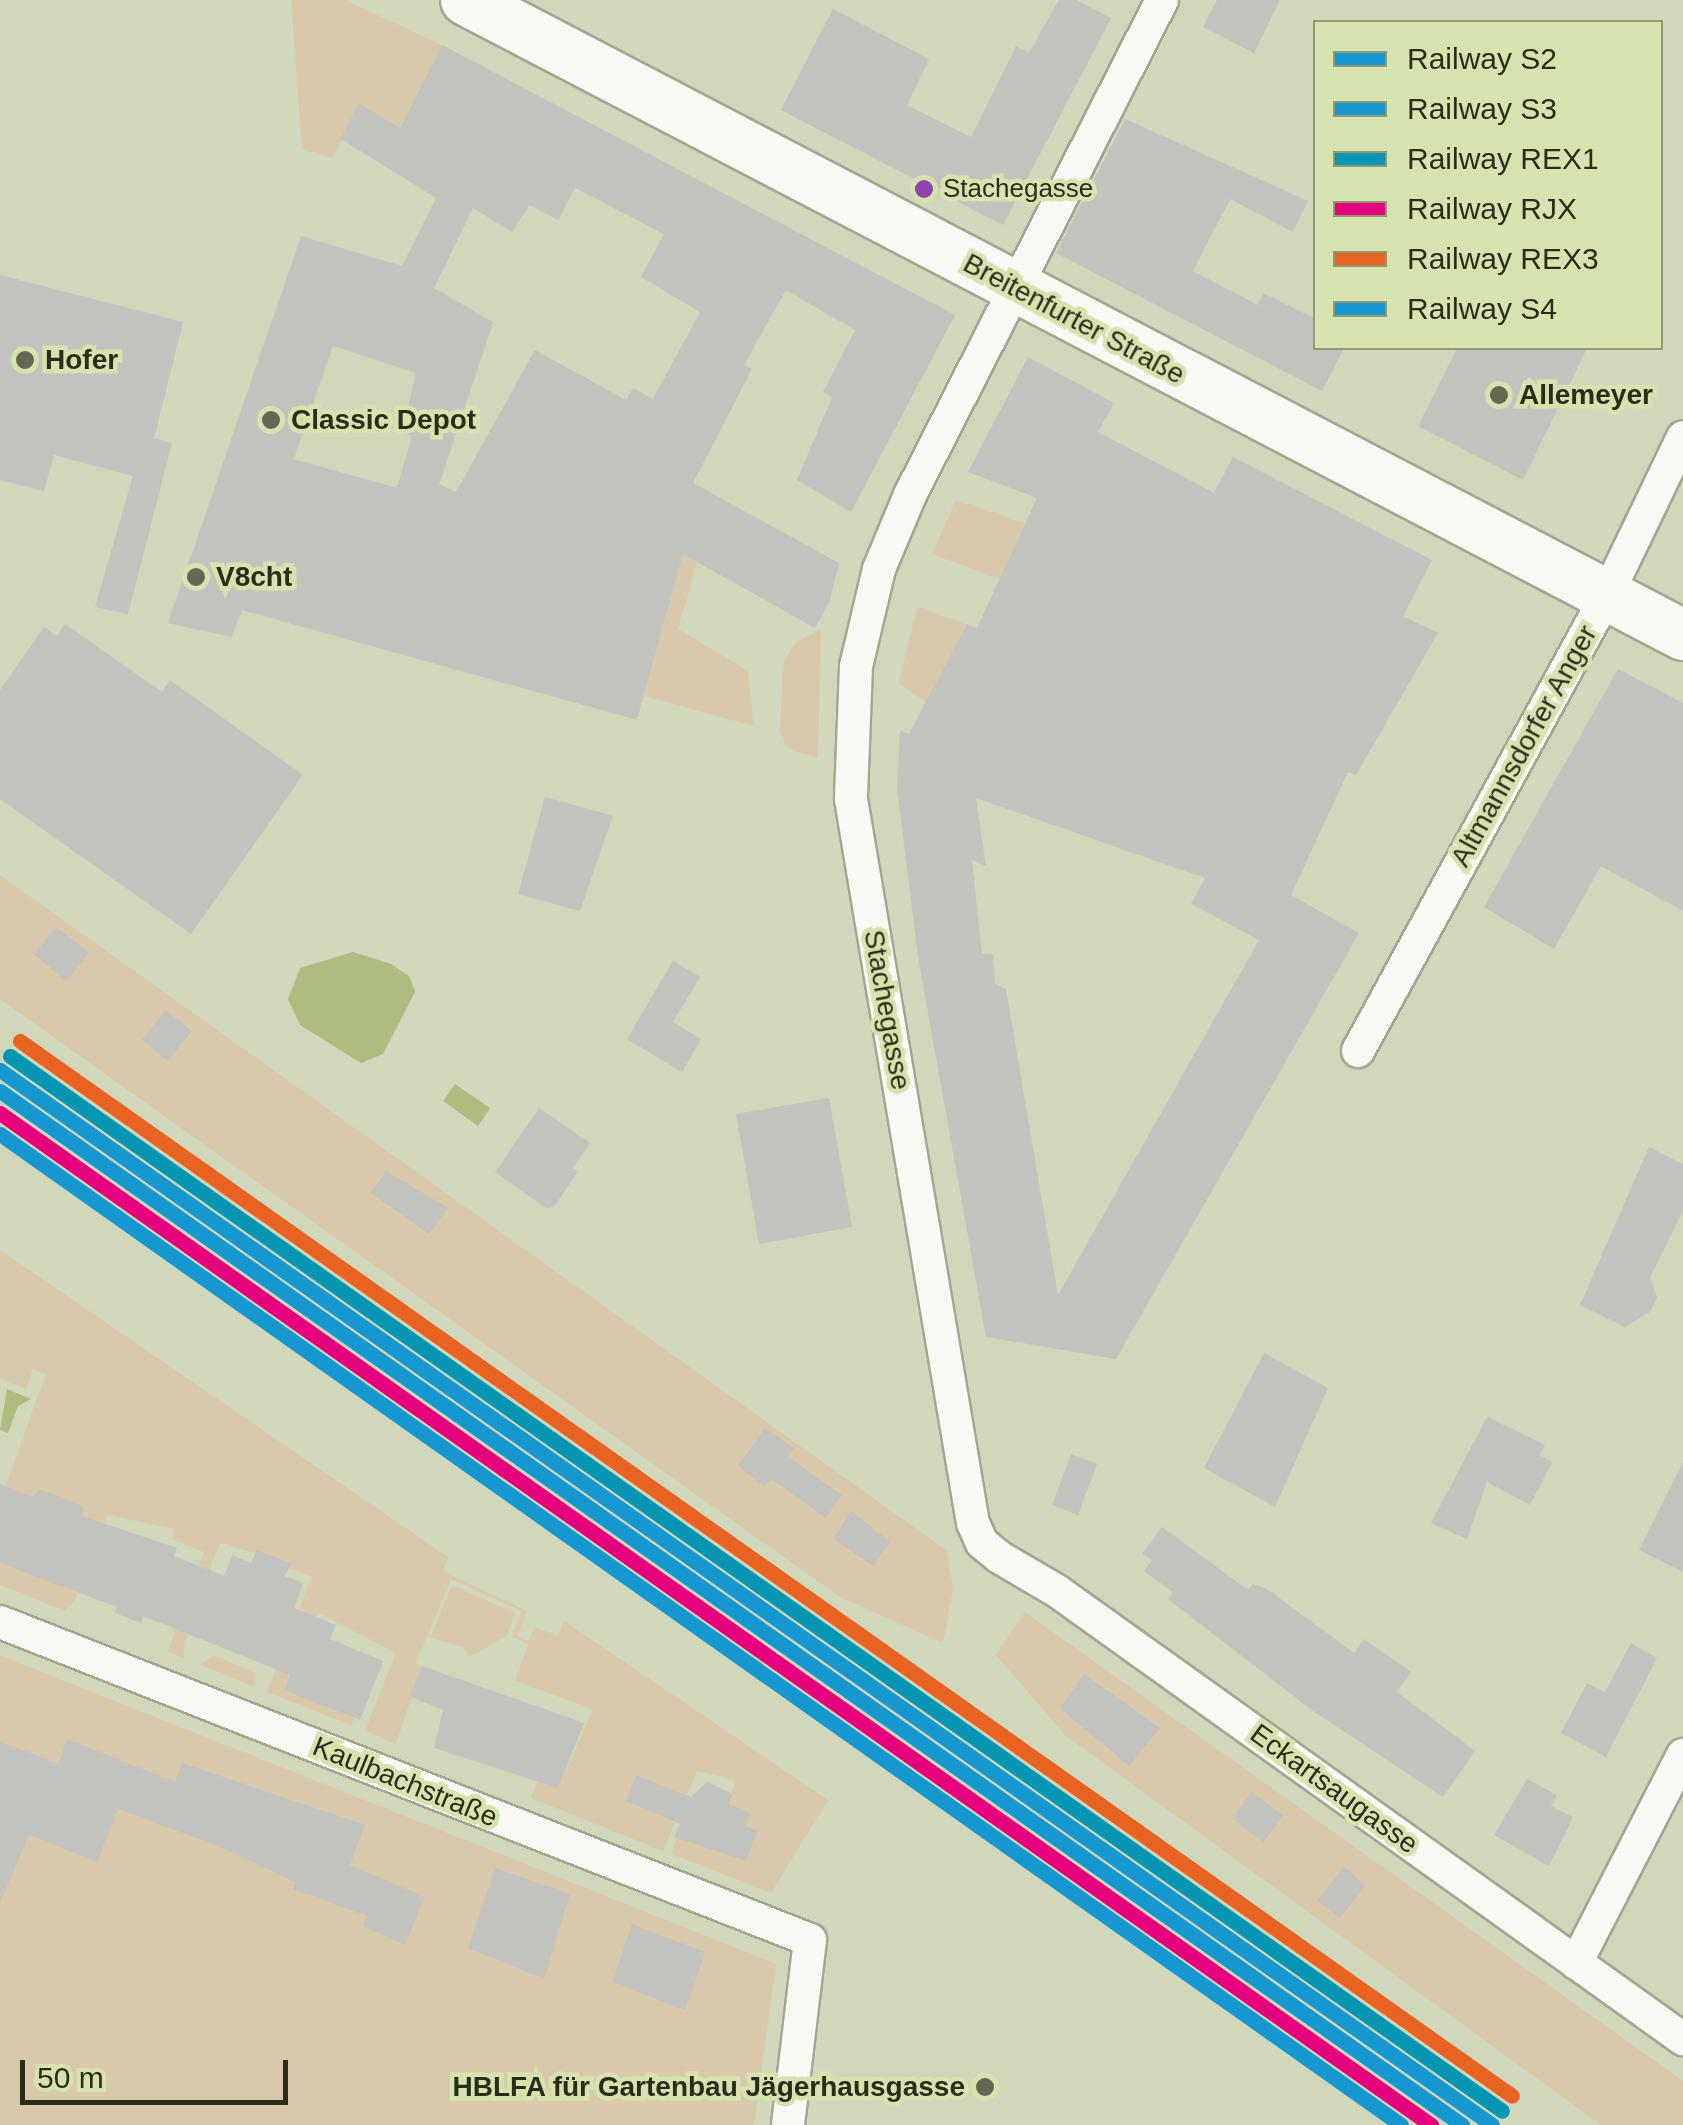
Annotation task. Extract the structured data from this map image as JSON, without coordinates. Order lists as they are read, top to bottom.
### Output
{
  "streets": {
    "main road": ["Breitenfurter Straße"],
    "street": [
      "Altmannsdorfer Anger",
      "Stachegasse",
      "Kaulbachstraße",
      "Eckartsaugasse"
    ]
  },
  "crossings": [
    ["Breitenfurter Straße", "Altmannsdorfer Anger"],
    ["Breitenfurter Straße", "Stachegasse"],
    ["Stachegasse", "Eckartsaugasse"]
  ],
  "places": [
    "Stachegasse",
    "Hofer",
    "Allemeyer",
    "Classic Depot",
    "V8cht",
    "HBLFA für Gartenbau Jägerhausgasse"
  ],
  "lines": [
    "rail line REX3",
    "rail line REX1",
    "rail line S2",
    "rail line S3",
    "rail line RJX",
    "rail line S4"
  ],
  "legend": [
    "Railway S2",
    "Railway S3",
    "Railway REX1",
    "Railway RJX",
    "Railway REX3",
    "Railway S4"
  ],
  "scale_bar": "50 m"
}
